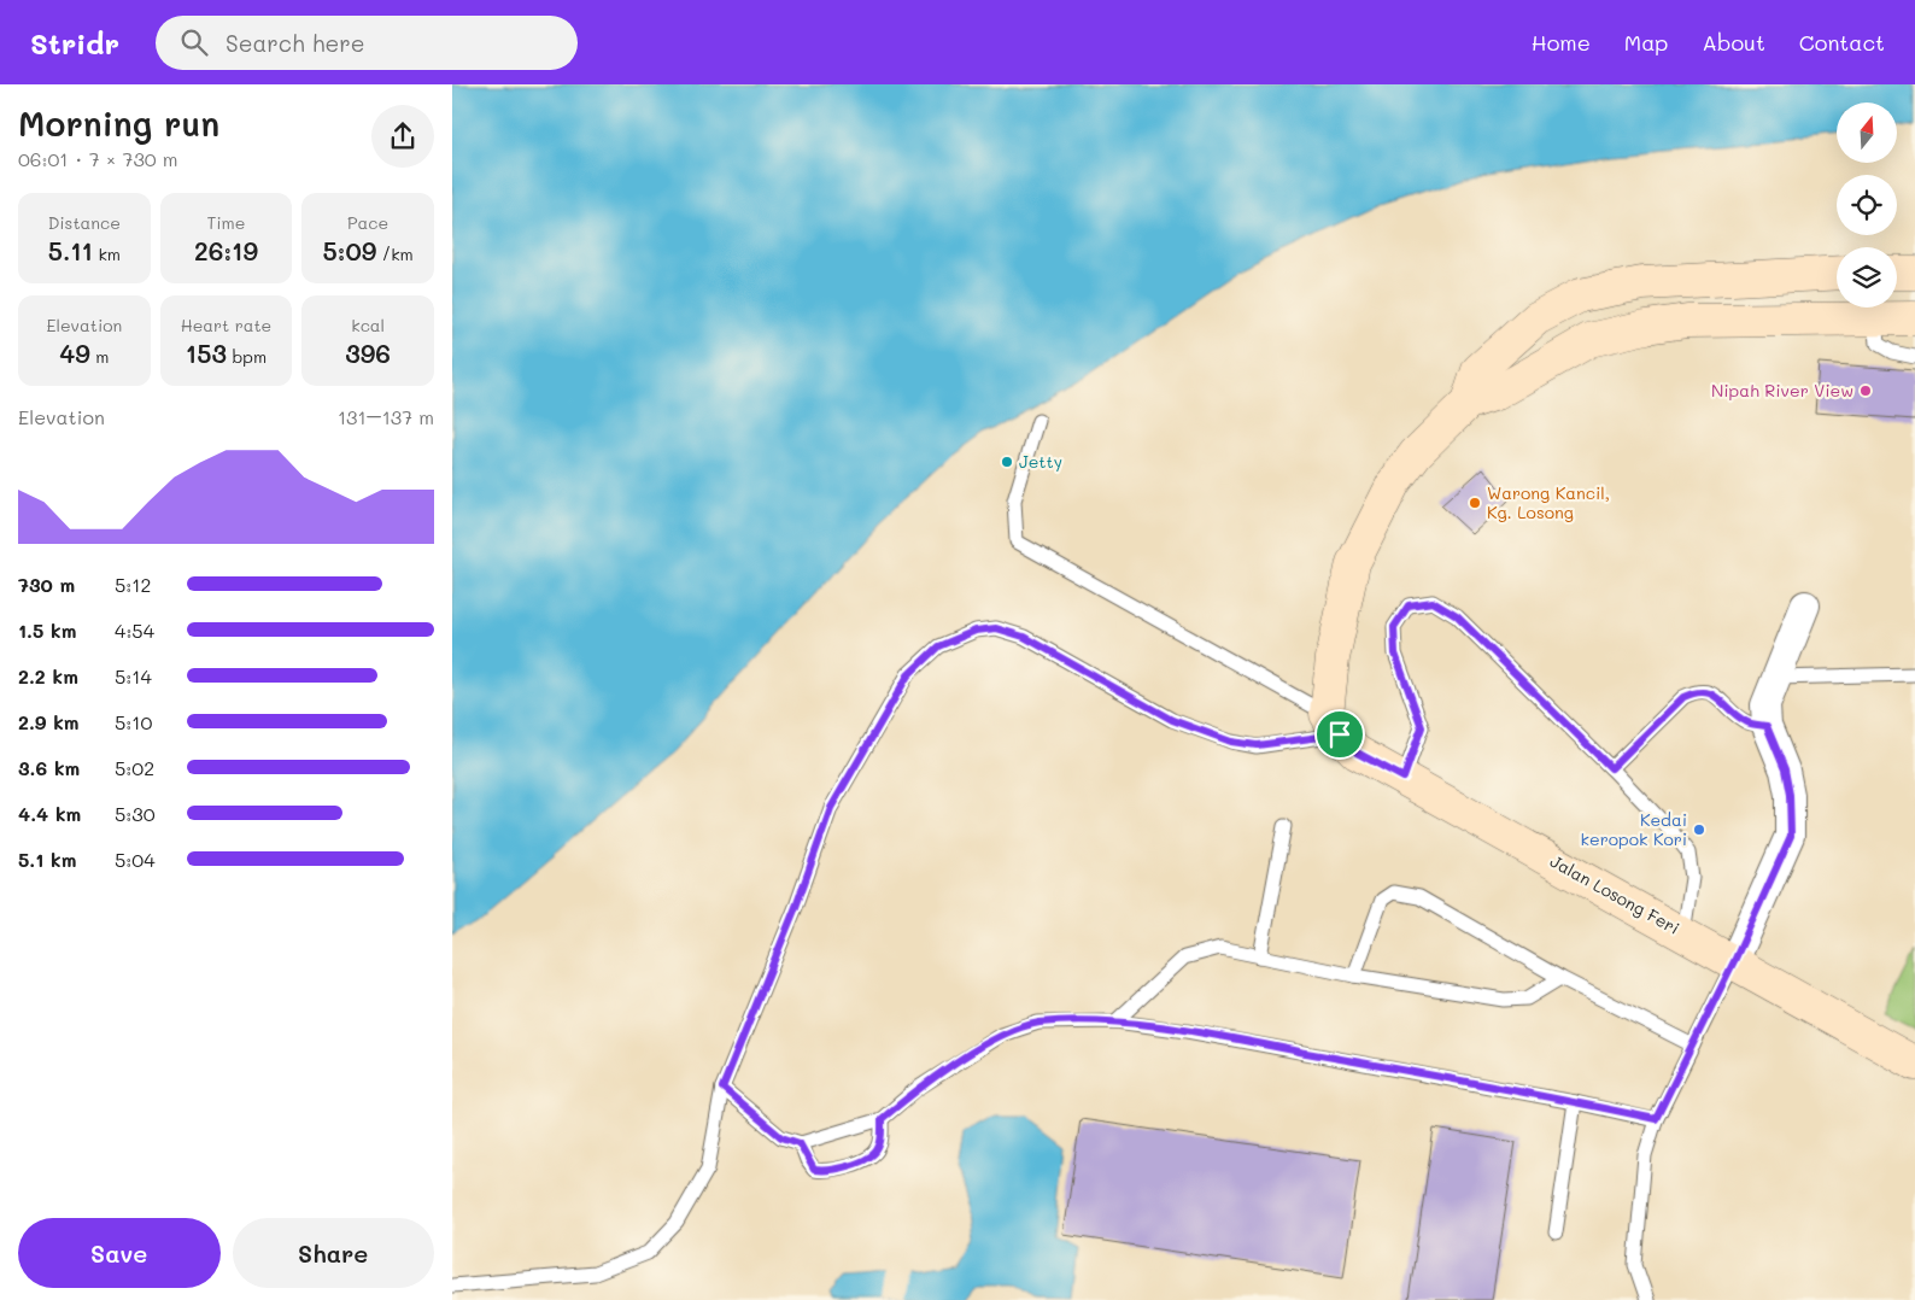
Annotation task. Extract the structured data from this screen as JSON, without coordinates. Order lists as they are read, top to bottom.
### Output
{
  "streets": {
    "street": ["Jalan Losong Feri"]
  },
  "places": [
    "Nipah River View",
    "Jetty",
    "Warong Kancil, Kg. Losong",
    "Kedai keropok Kori"
  ],
  "north": "top",
  "page": {
    "header": "Stridr",
    "search": "Search here",
    "nav": [
      "Home",
      "Map",
      "About",
      "Contact"
    ],
    "heading": ["Morning run", "06:01 · 7 × 730 m"],
    "stats": [
      ["Distance", "5.11 km"],
      ["Time", "26:19"],
      ["Pace", "5:09 /km"],
      ["Elevation", "49 m"],
      ["Heart rate", "153 bpm"],
      ["kcal", "396"]
    ],
    "chart": ["Elevation", "131–137 m"],
    "list": [
      {
        "name": "730 m",
        "note": "5:12"
      },
      {
        "name": "1.5 km",
        "note": "4:54"
      },
      {
        "name": "2.2 km",
        "note": "5:14"
      },
      {
        "name": "2.9 km",
        "note": "5:10"
      },
      {
        "name": "3.6 km",
        "note": "5:02"
      },
      {
        "name": "4.4 km",
        "note": "5:30"
      },
      {
        "name": "5.1 km",
        "note": "5:04"
      }
    ],
    "buttons": ["Save", "Share"]
  }
}
